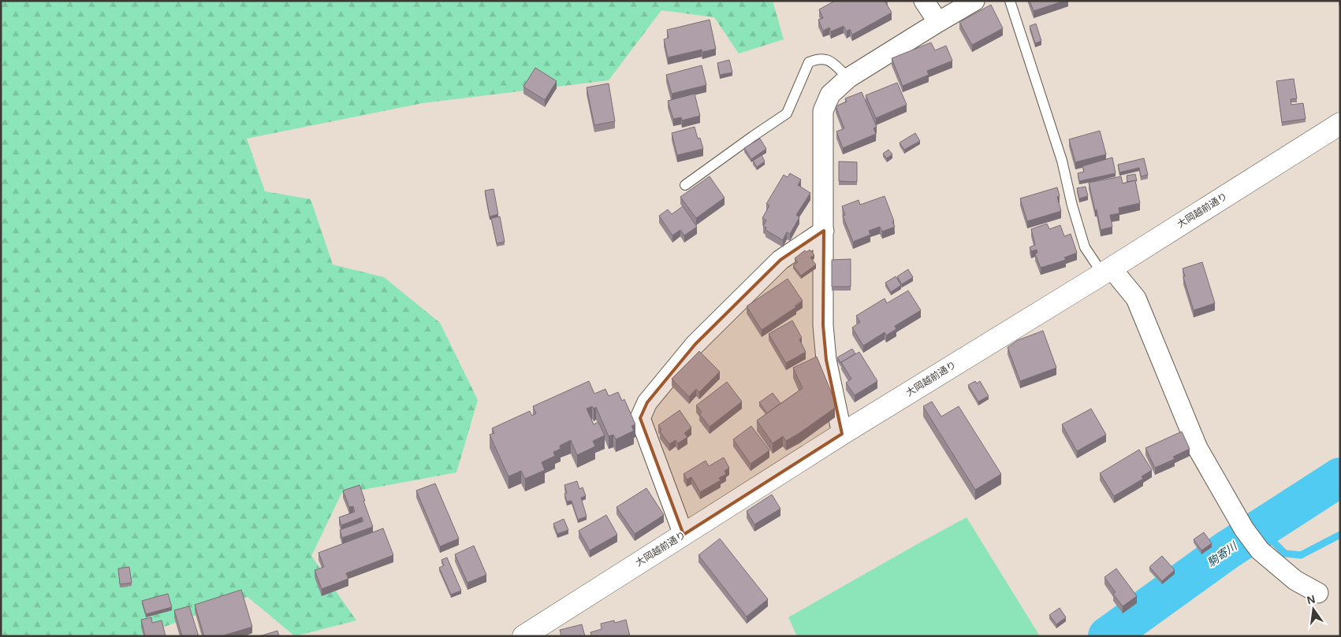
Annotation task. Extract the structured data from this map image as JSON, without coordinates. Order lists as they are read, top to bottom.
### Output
{
  "streets": {
    "street": ["大岡越前通り"]
  },
  "water": ["駒寄川"],
  "north": "top"
}
